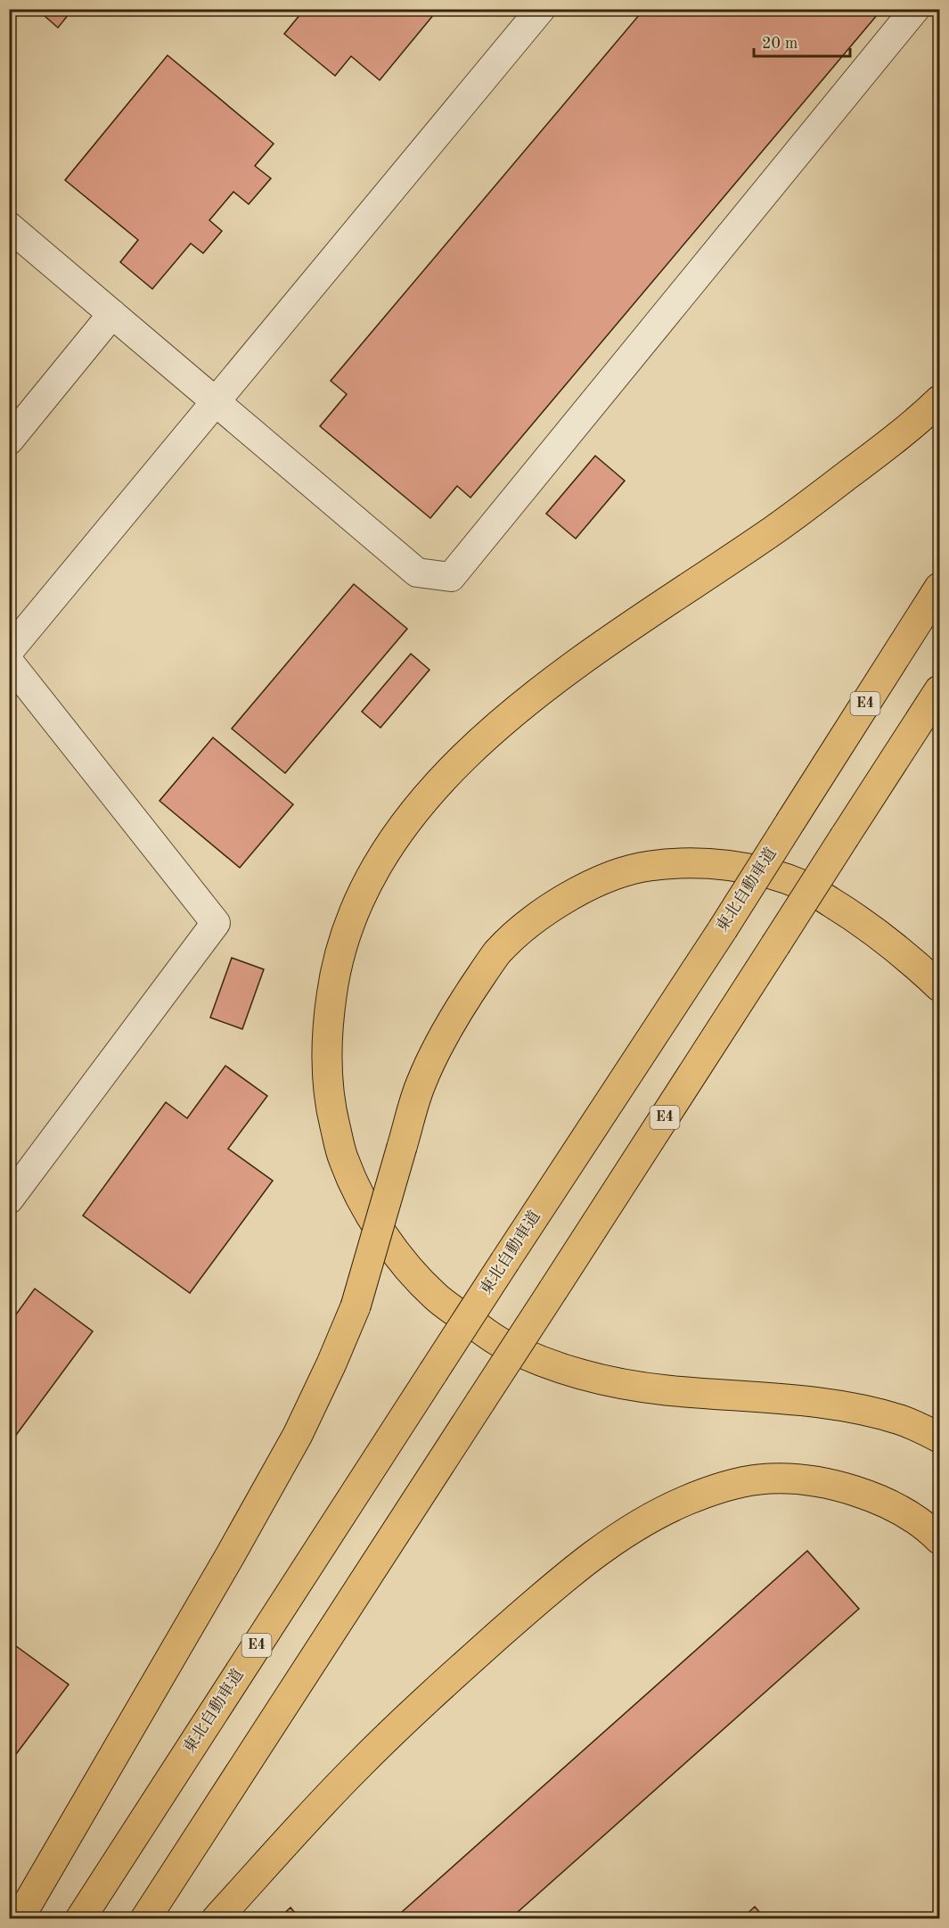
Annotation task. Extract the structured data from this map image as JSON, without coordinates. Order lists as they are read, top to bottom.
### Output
{
  "streets": {
    "highway": ["E4", "東北自動車道"]
  },
  "scale_bar": "20 m"
}
